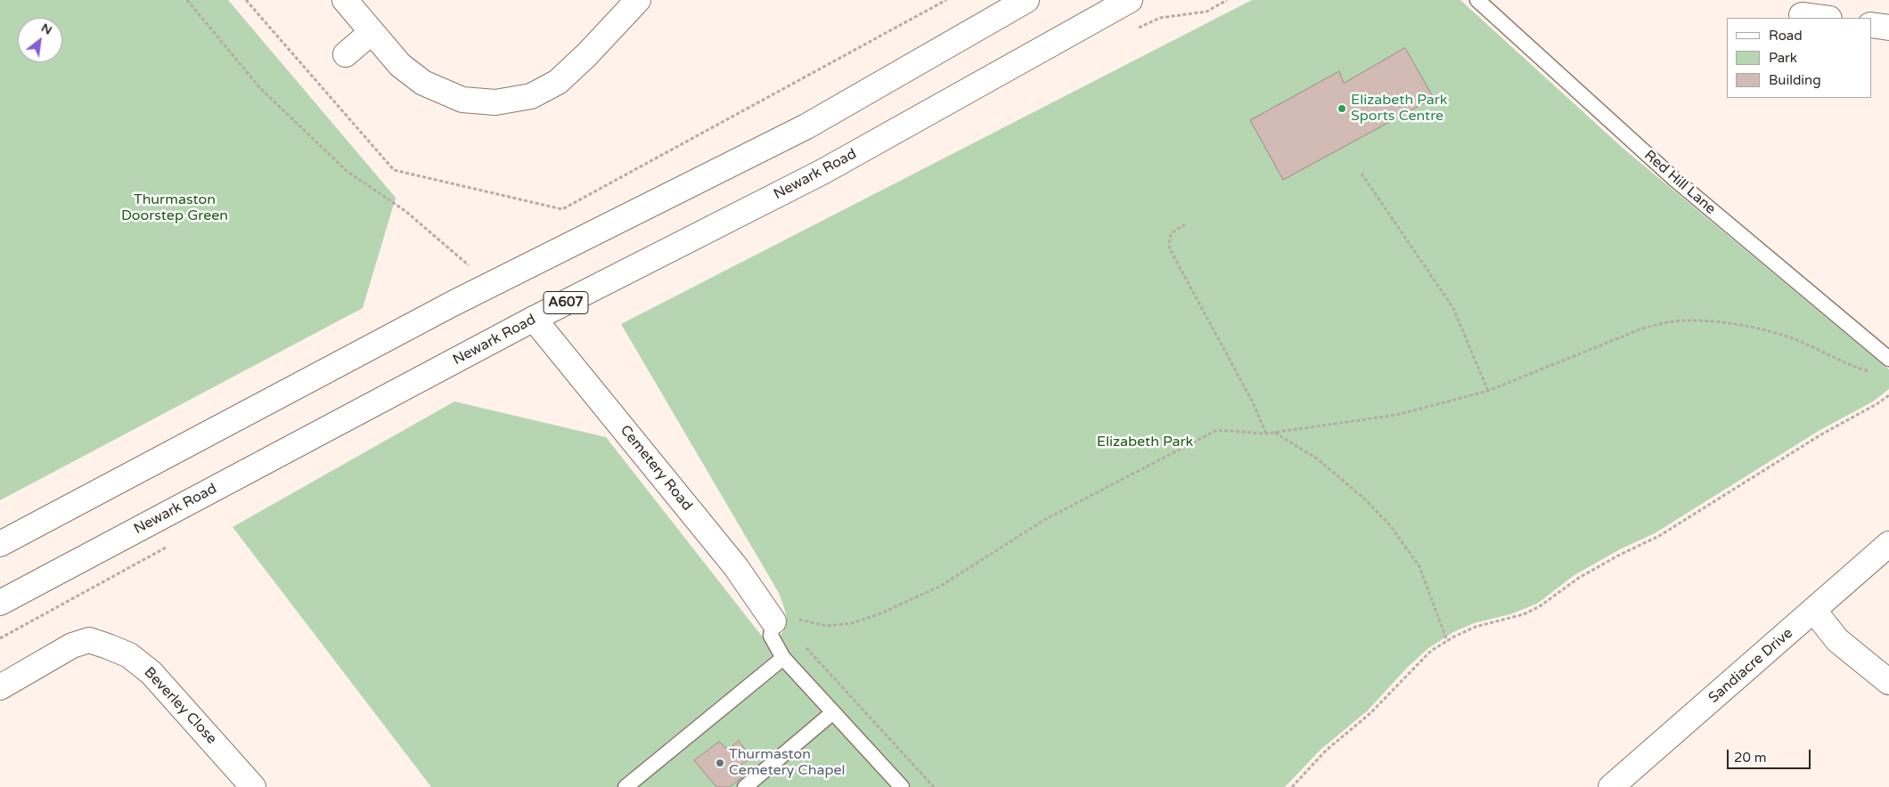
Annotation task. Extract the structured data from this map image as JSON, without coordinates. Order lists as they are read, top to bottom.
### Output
{
  "streets": {
    "main road": [
      "Newark Road",
      "A607",
      "Cemetery Road",
      "Sandiacre Drive",
      "Beverley Close"
    ],
    "lane": ["Red Hill Lane"]
  },
  "crossings": [
    ["Newark Road", "Cemetery Road"]
  ],
  "parks": ["Thurmaston Doorstep Green", "Elizabeth Park"],
  "places": ["Elizabeth Park Sports Centre", "Thurmaston Cemetery Chapel"],
  "legend": ["Road", "Park", "Building"],
  "scale_bar": "20 m",
  "north": "top right"
}
